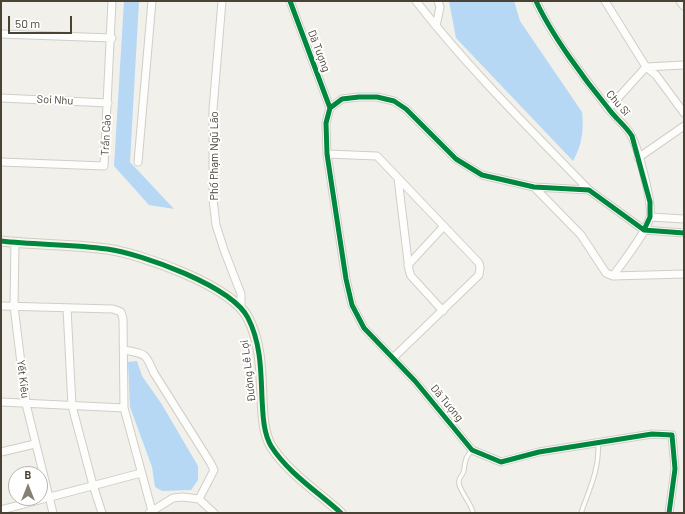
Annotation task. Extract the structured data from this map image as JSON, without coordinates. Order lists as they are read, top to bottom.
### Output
{
  "streets": {
    "street": [
      "Dã Tượng",
      "Soi Nhu",
      "Chu Sĩ",
      "Trần Cảo",
      "Phố Phạm Ngũ Lão",
      "Đường Lê Lợi",
      "Yết Kiêu"
    ]
  },
  "crossings": [
    ["Soi Nhu", "Trần Cảo"],
    ["Phố Phạm Ngũ Lão", "Đường Lê Lợi"],
    ["Đường Lê Lợi", "Yết Kiêu"]
  ],
  "scale_bar": "50 m",
  "north": "top"
}
